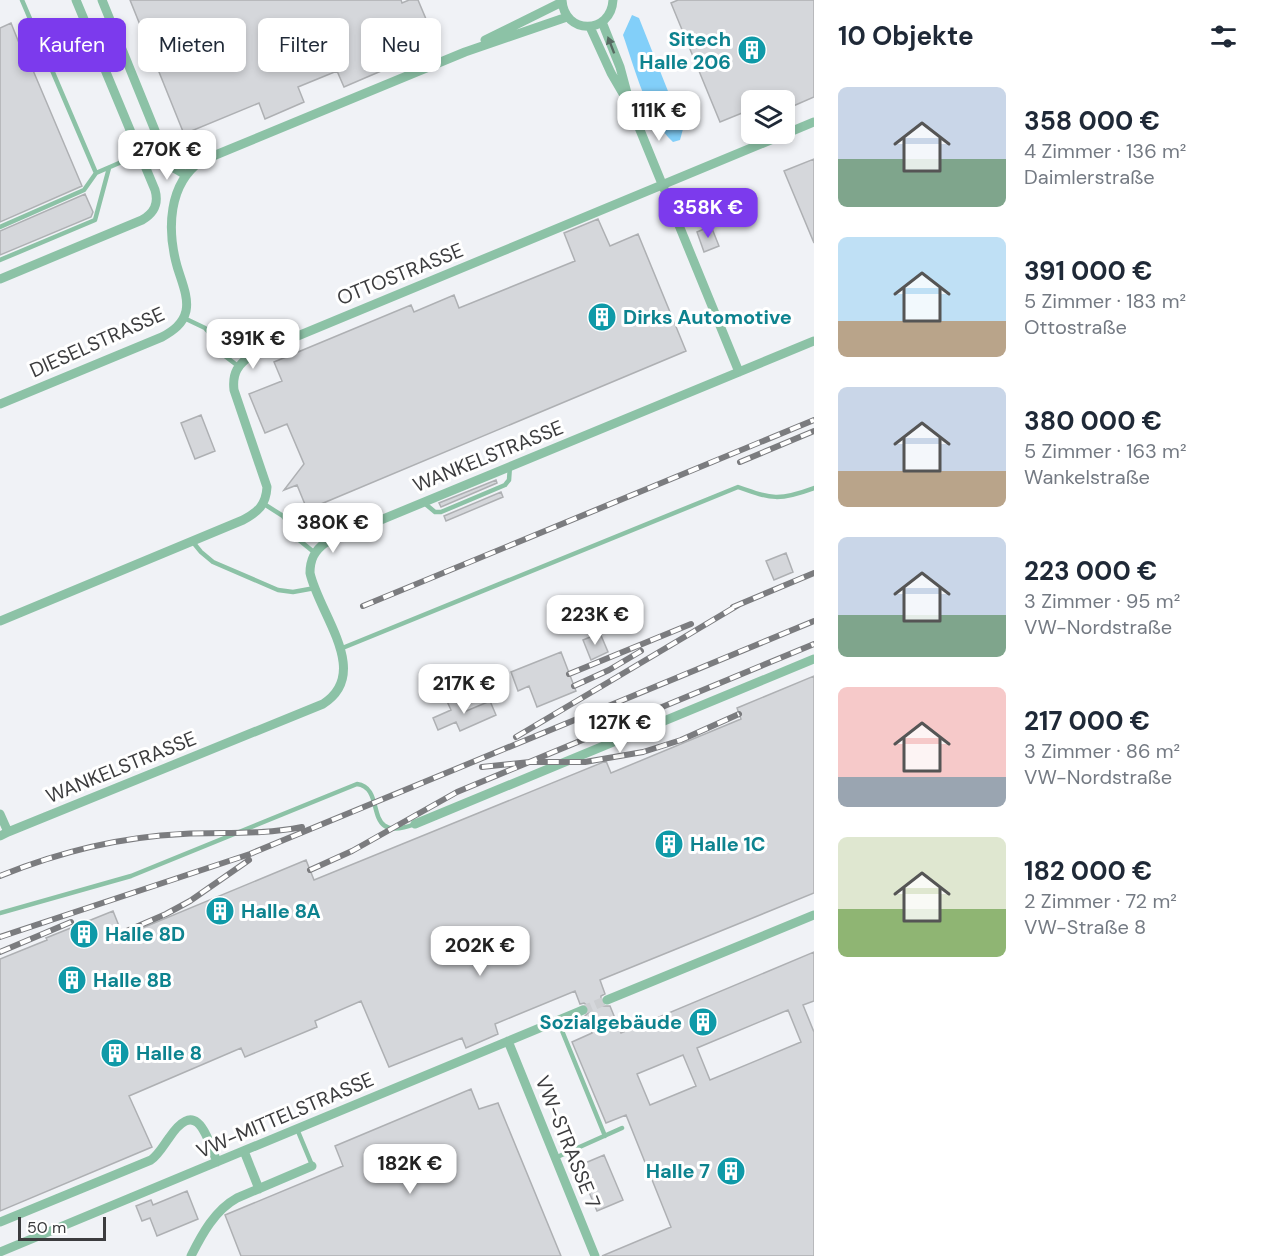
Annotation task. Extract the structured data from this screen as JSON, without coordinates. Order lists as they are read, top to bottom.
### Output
{
  "streets": {
    "street": [
      "OTTOSTRASSE",
      "DIESELSTRASSE",
      "WANKELSTRASSE",
      "VW-MITTELSTRASSE",
      "VW-STRASSE 7"
    ]
  },
  "crossings": [
    ["VW-MITTELSTRASSE", "VW-STRASSE 7"]
  ],
  "places": {
    "building": [
      "Sitech Halle 206",
      "Dirks Automotive",
      "Halle 1C",
      "Halle 8A",
      "Halle 8D",
      "Halle 8B",
      "Sozialgebäude",
      "Halle 8",
      "Halle 7"
    ]
  },
  "scale_bar": "50 m",
  "page": {
    "heading": "10 Objekte",
    "chip": [
      "Kaufen",
      "Mieten",
      "Filter",
      "Neu"
    ],
    "list": [
      {
        "name": "358 000 €",
        "note": "4 Zimmer · 136 m² · Daimlerstraße"
      },
      {
        "name": "391 000 €",
        "note": "5 Zimmer · 183 m² · Ottostraße"
      },
      {
        "name": "380 000 €",
        "note": "5 Zimmer · 163 m² · Wankelstraße"
      },
      {
        "name": "223 000 €",
        "note": "3 Zimmer · 95 m² · VW-Nordstraße"
      },
      {
        "name": "217 000 €",
        "note": "3 Zimmer · 86 m² · VW-Nordstraße"
      },
      {
        "name": "182 000 €",
        "note": "2 Zimmer · 72 m² · VW-Straße 8"
      }
    ],
    "price": [
      "111K €",
      "270K €",
      "358K €",
      "391K €",
      "380K €",
      "223K €",
      "217K €",
      "127K €",
      "202K €",
      "182K €"
    ],
    "scale": "50 m"
  }
}
